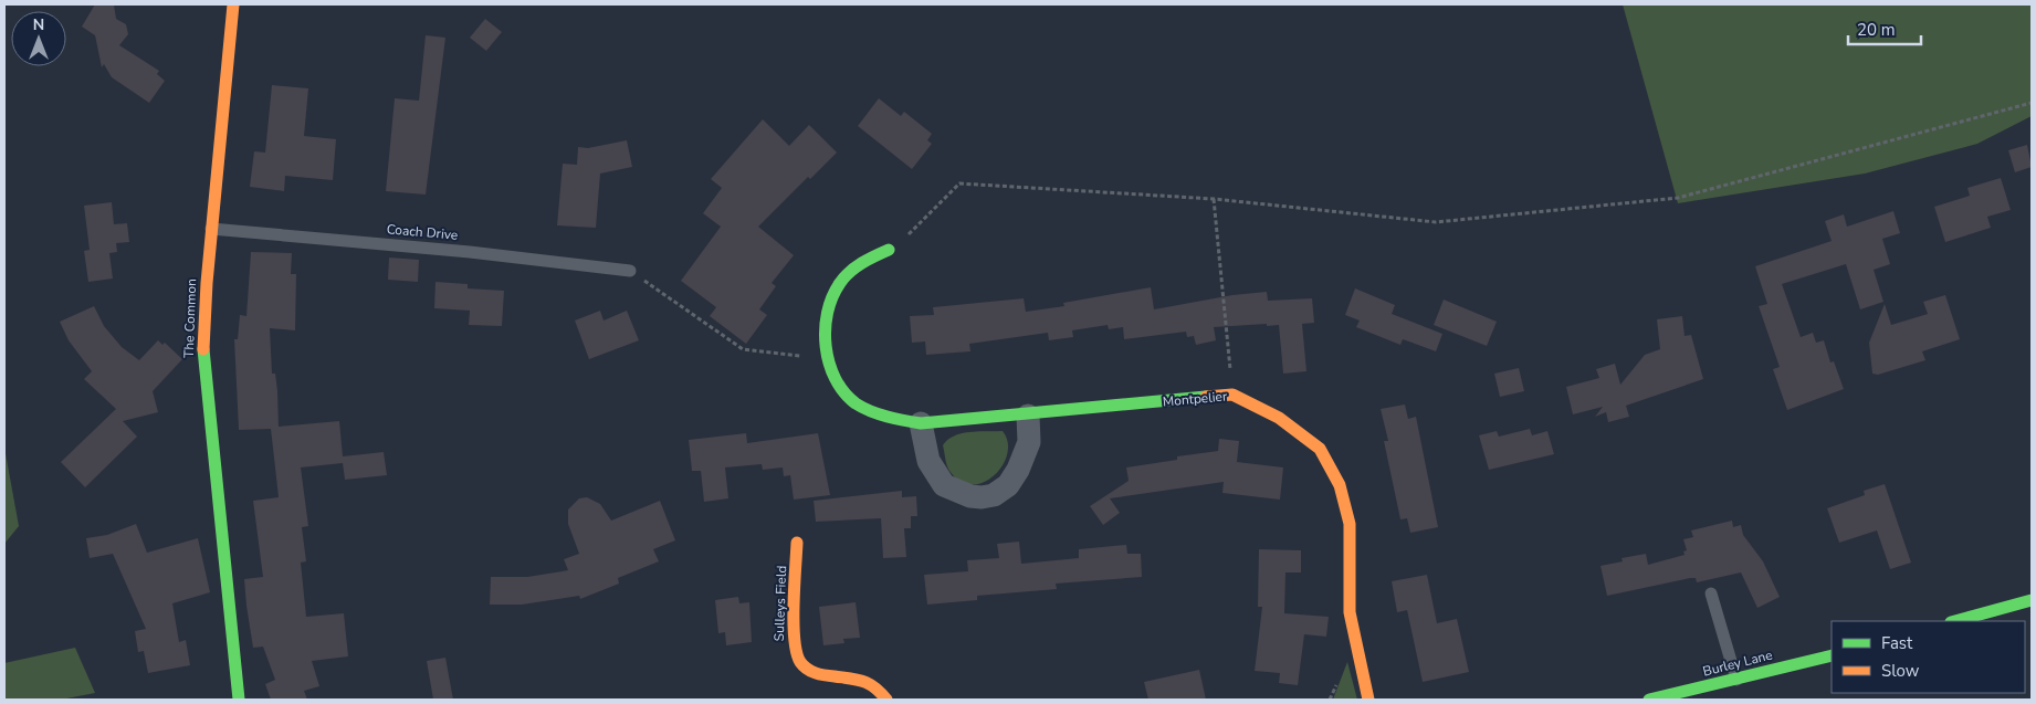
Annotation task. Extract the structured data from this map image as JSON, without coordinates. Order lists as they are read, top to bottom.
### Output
{
  "streets": {
    "street": [
      "The Common",
      "Montpelier",
      "Sulleys Field",
      "Burley Lane"
    ],
    "lane": ["Coach Drive"]
  },
  "crossings": [
    ["Coach Drive", "The Common"]
  ],
  "legend": ["Fast", "Slow"],
  "scale_bar": "20 m",
  "north": "top"
}
